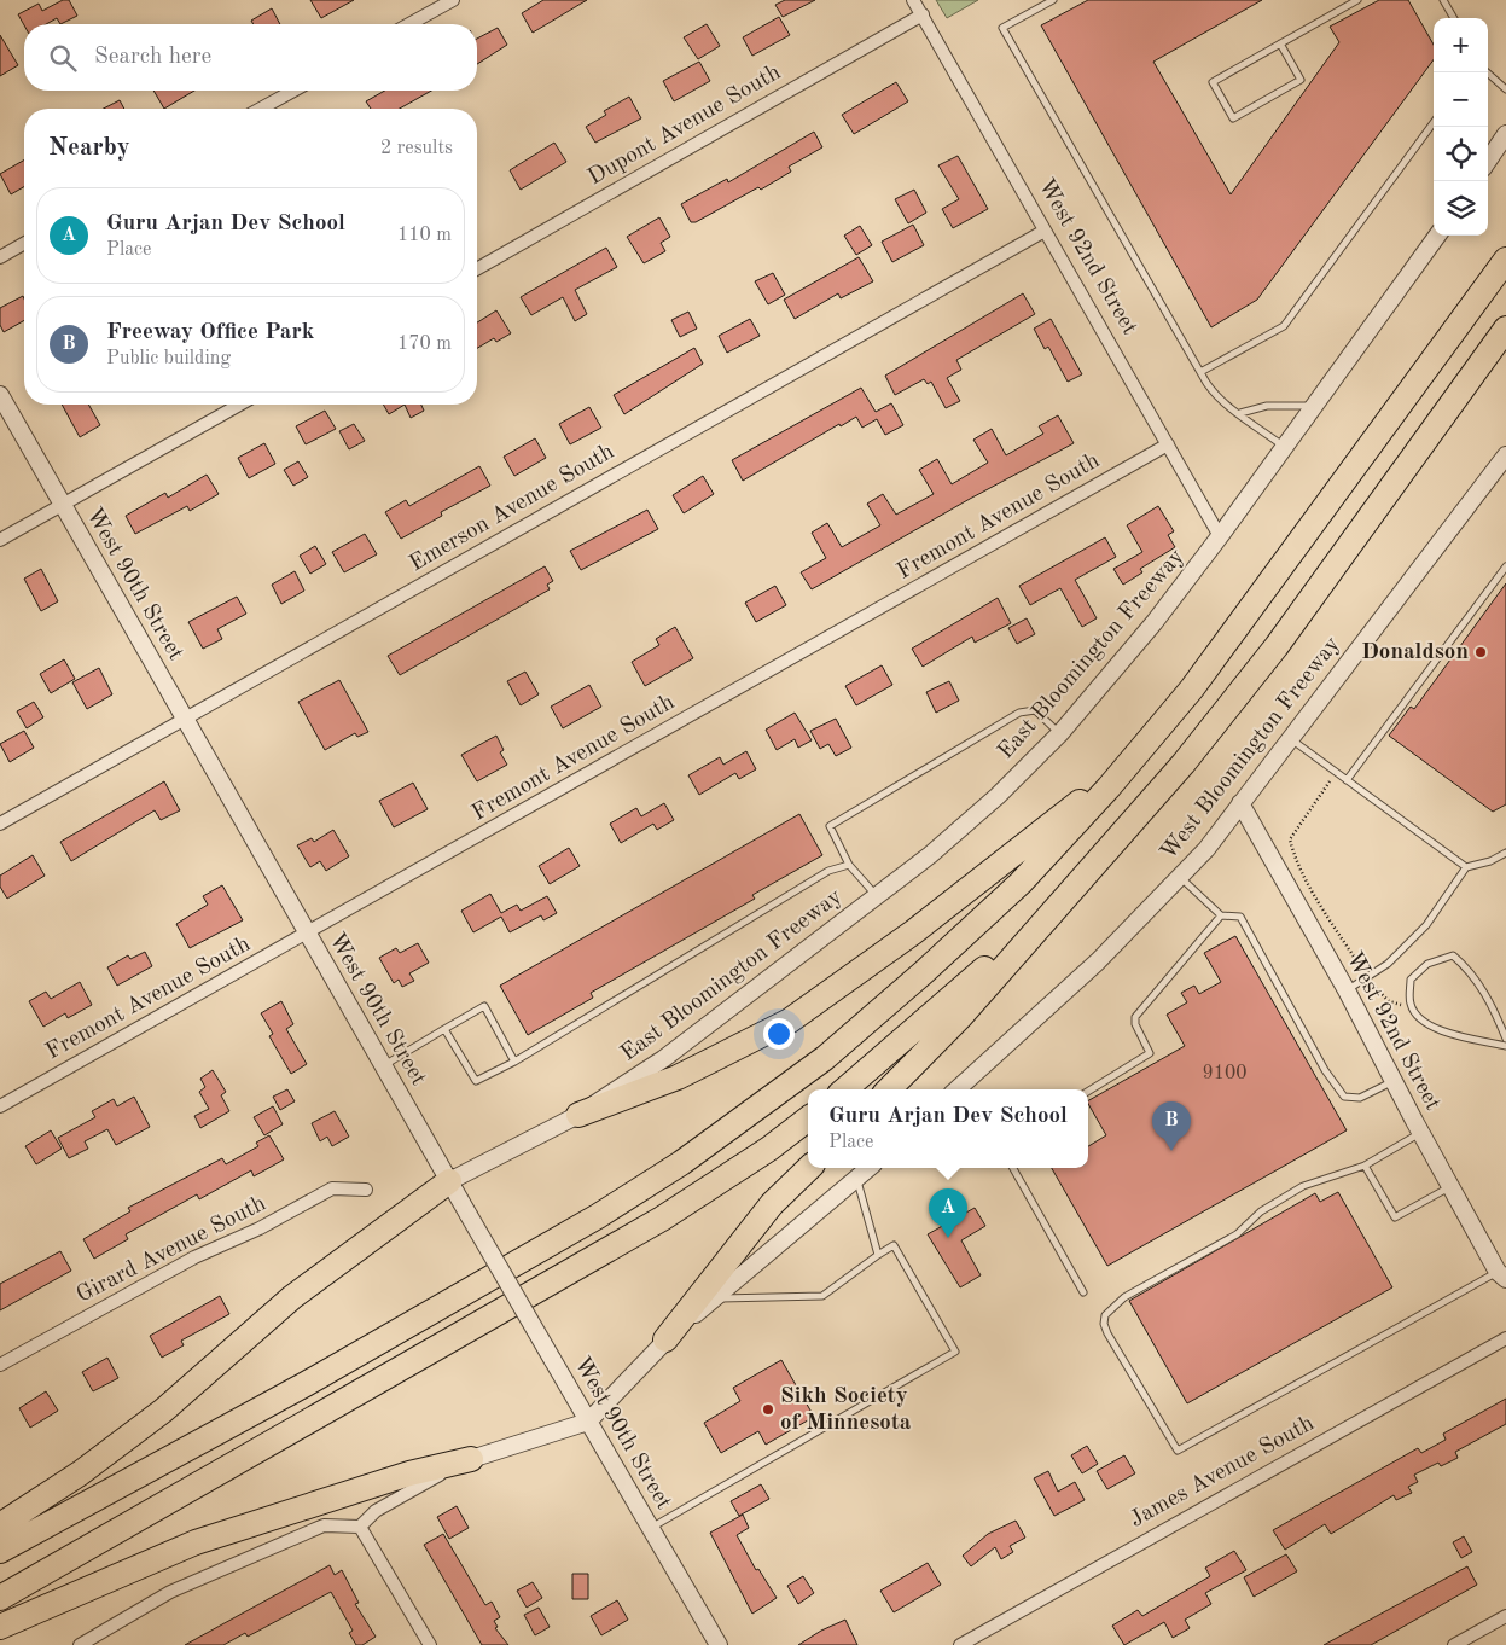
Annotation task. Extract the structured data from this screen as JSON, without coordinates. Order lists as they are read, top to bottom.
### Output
{
  "streets": {
    "street": [
      "Dupont Avenue South",
      "West 92nd Street",
      "Emerson Avenue South",
      "Fremont Avenue South",
      "West 90th Street",
      "East Bloomington Freeway",
      "West Bloomington Freeway",
      "Girard Avenue South",
      "James Avenue South"
    ]
  },
  "crossings": [
    ["Dupont Avenue South", "West 92nd Street"],
    ["West 92nd Street", "Emerson Avenue South"],
    ["West 92nd Street", "Fremont Avenue South"],
    ["West 92nd Street", "East Bloomington Freeway"],
    ["West 92nd Street", "West Bloomington Freeway"],
    ["Emerson Avenue South", "West 90th Street"],
    ["Fremont Avenue South", "West 90th Street"],
    ["West 90th Street", "East Bloomington Freeway"]
  ],
  "places": ["Donaldson", "Sikh Society of Minnesota"],
  "house_numbers": ["9100"],
  "page": {
    "map_buttons": ["+", "−"],
    "search": "Search here",
    "heading": ["Nearby", "2 results"],
    "list": [
      {
        "mark": "A",
        "name": "Guru Arjan Dev School",
        "note": "Place",
        "value": "110 m"
      },
      {
        "mark": "B",
        "name": "Freeway Office Park",
        "note": "Public building",
        "value": "170 m"
      }
    ],
    "popup": ["Guru Arjan Dev School", "Place"],
    "pins": ["B", "A"]
  }
}
